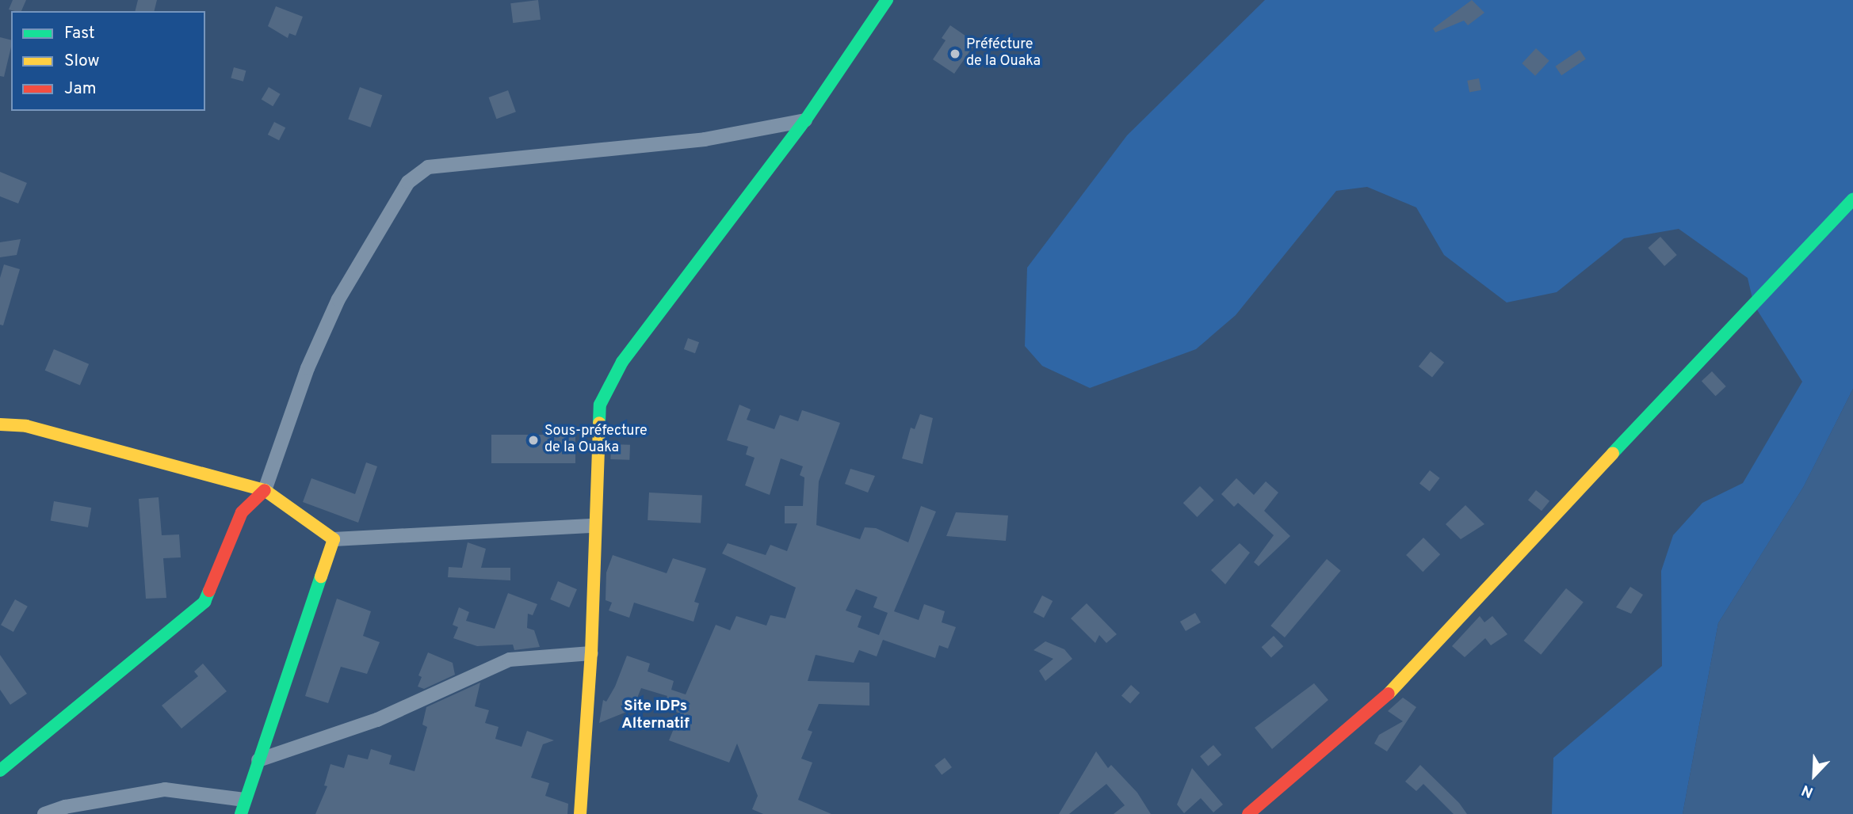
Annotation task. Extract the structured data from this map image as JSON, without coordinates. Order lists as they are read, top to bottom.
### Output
{
  "districts": ["Site IDPs Alternatif"],
  "places": ["Préfécture de la Ouaka", "Sous-préfecture de la Ouaka"],
  "legend": ["Fast", "Slow", "Jam"],
  "north": "bottom left"
}
